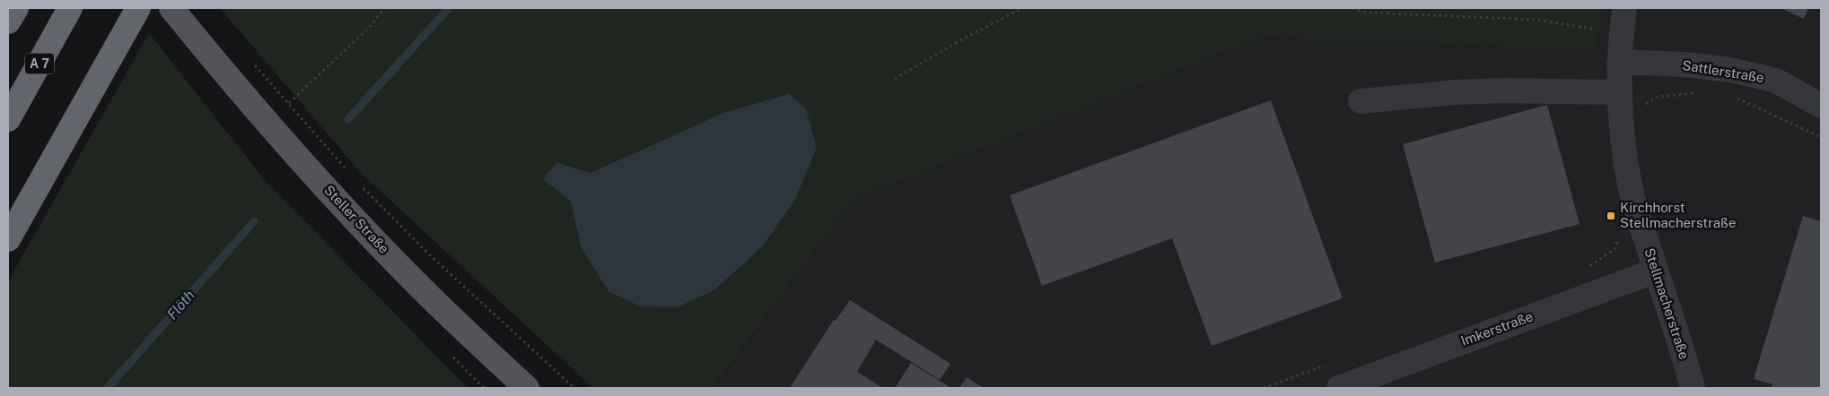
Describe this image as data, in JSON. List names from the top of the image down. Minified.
{"streets":{"highway":["A 7"],"main road":["Steller Straße"],"street":["Sattlerstraße","Stellmacherstraße","Imkerstraße"]},"crossings":[["Sattlerstraße","Stellmacherstraße"],["Stellmacherstraße","Imkerstraße"]],"water":["Flöth"],"places":{"transit":["Kirchhorst Stellmacherstraße"]}}
